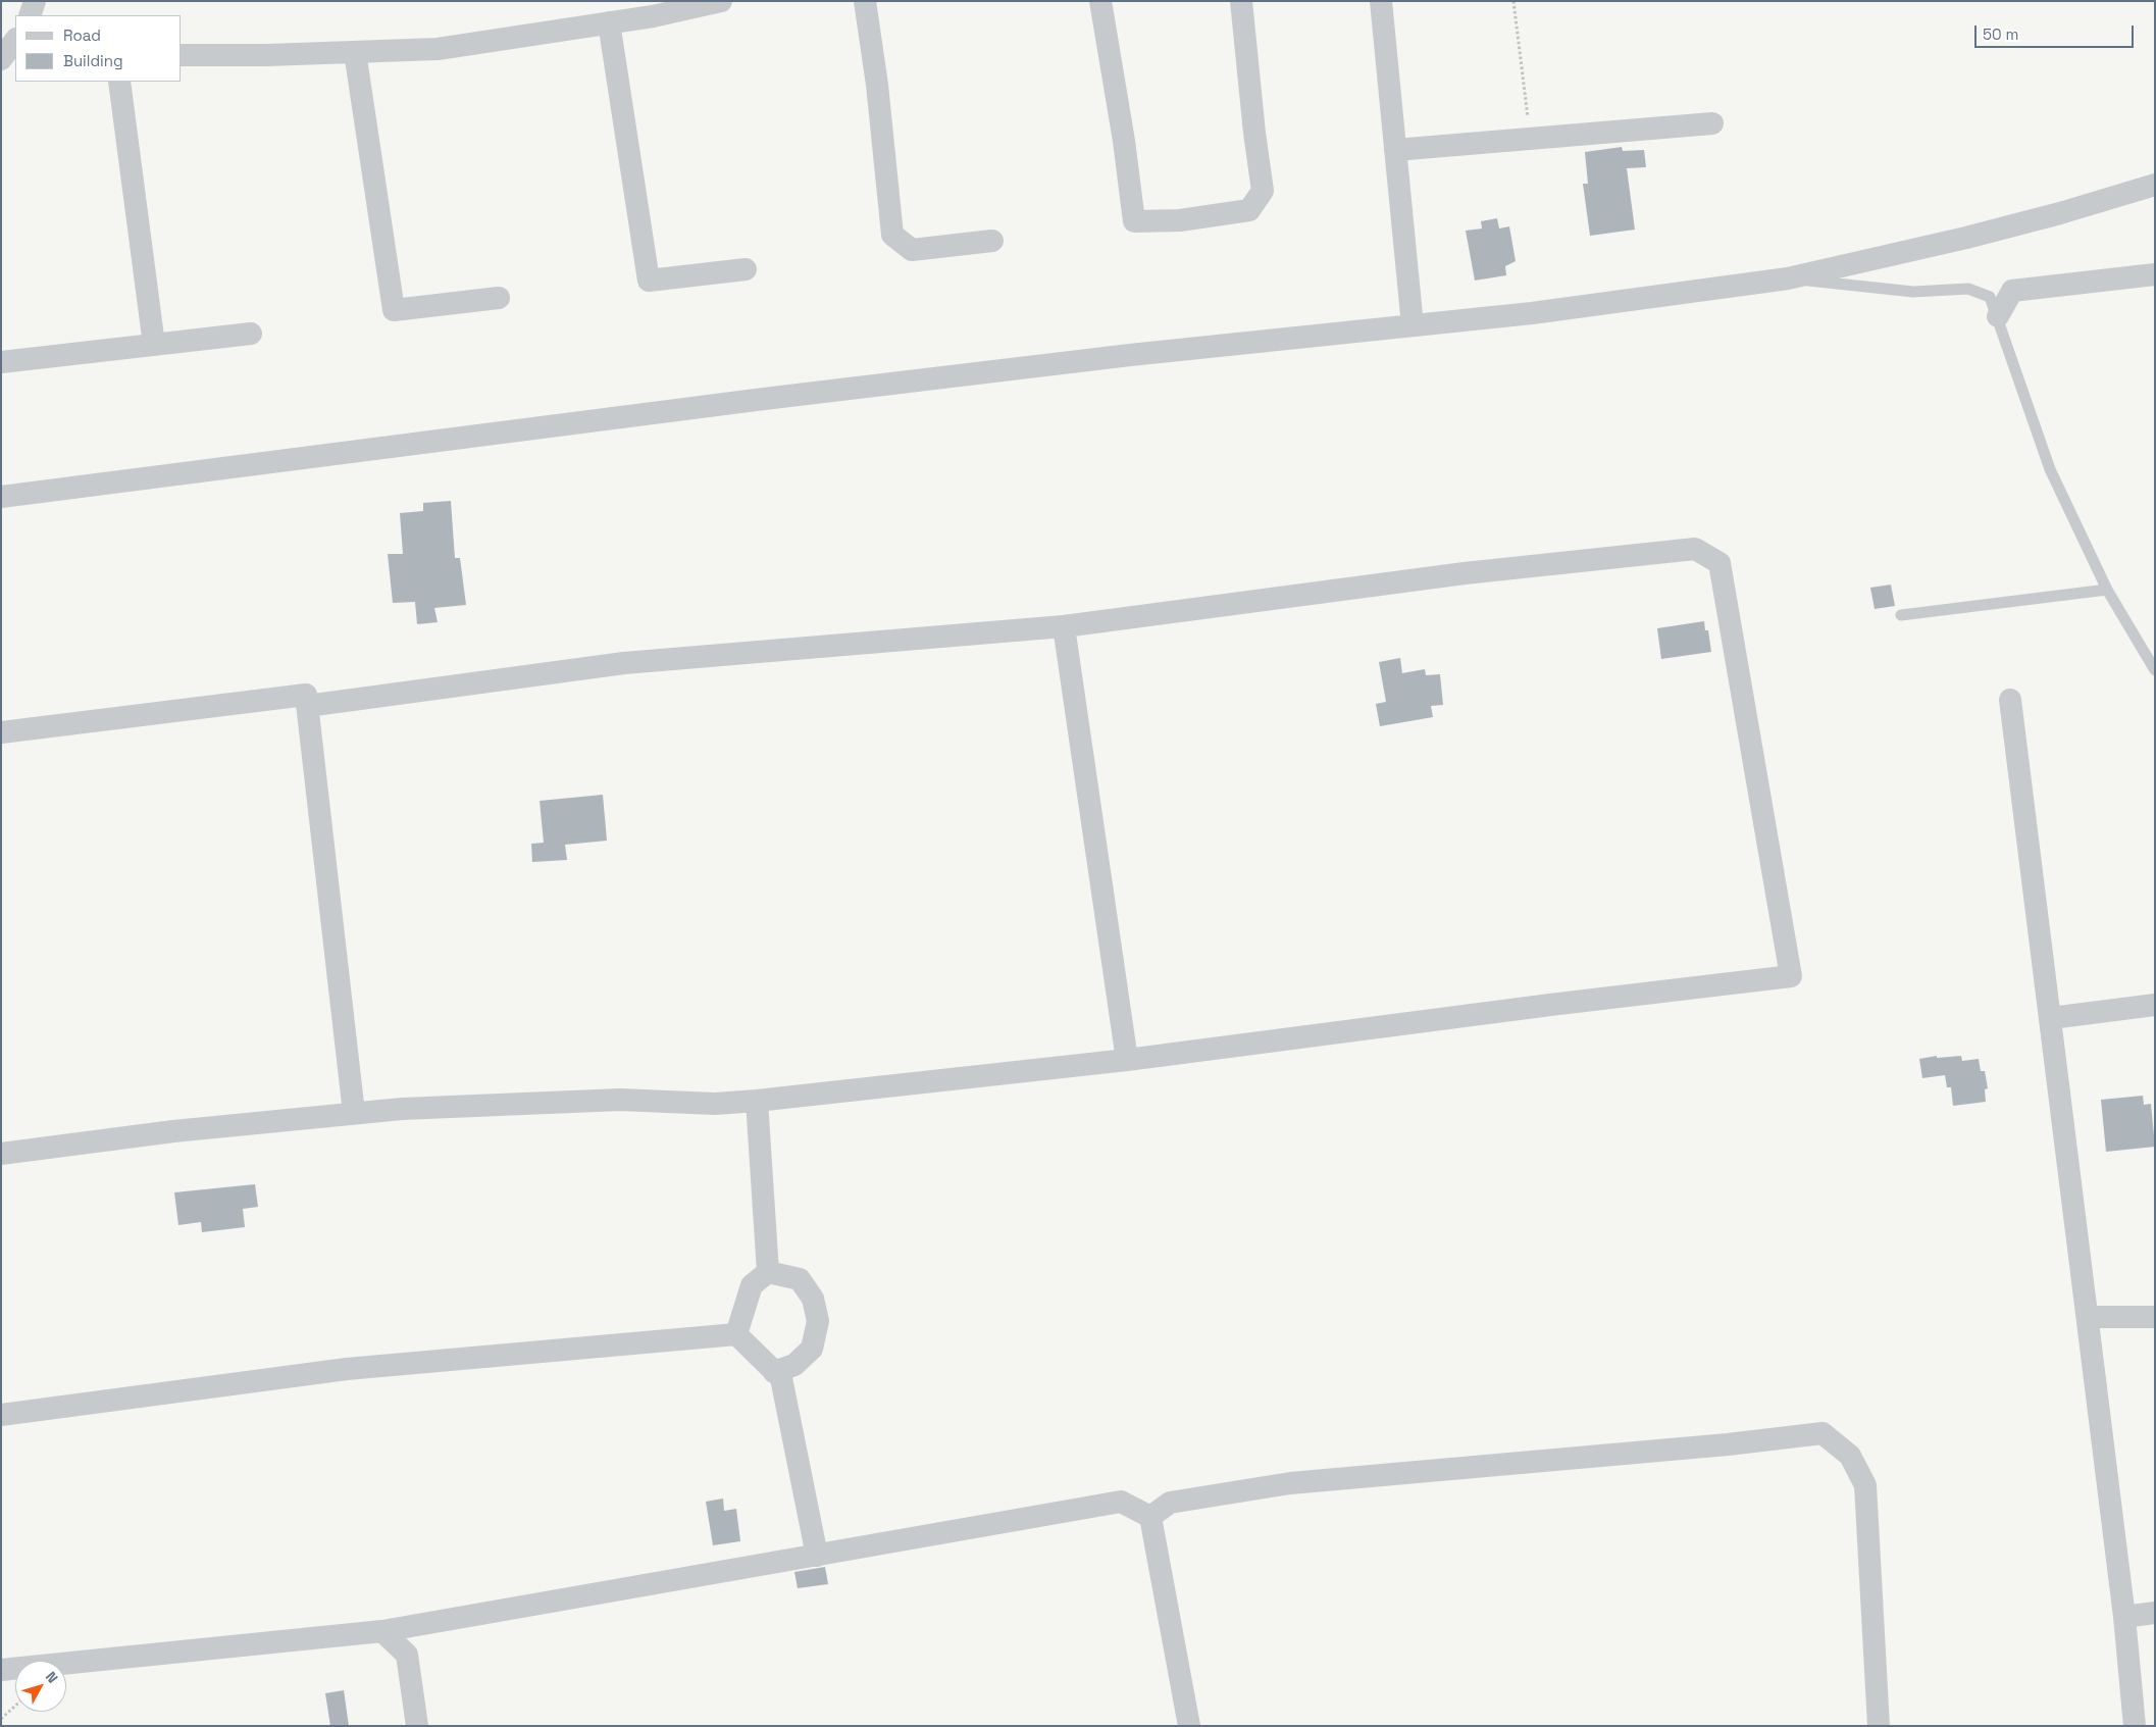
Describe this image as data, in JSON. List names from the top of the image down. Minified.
{"legend":["Road","Building"],"scale_bar":"50 m","north":"top right"}
